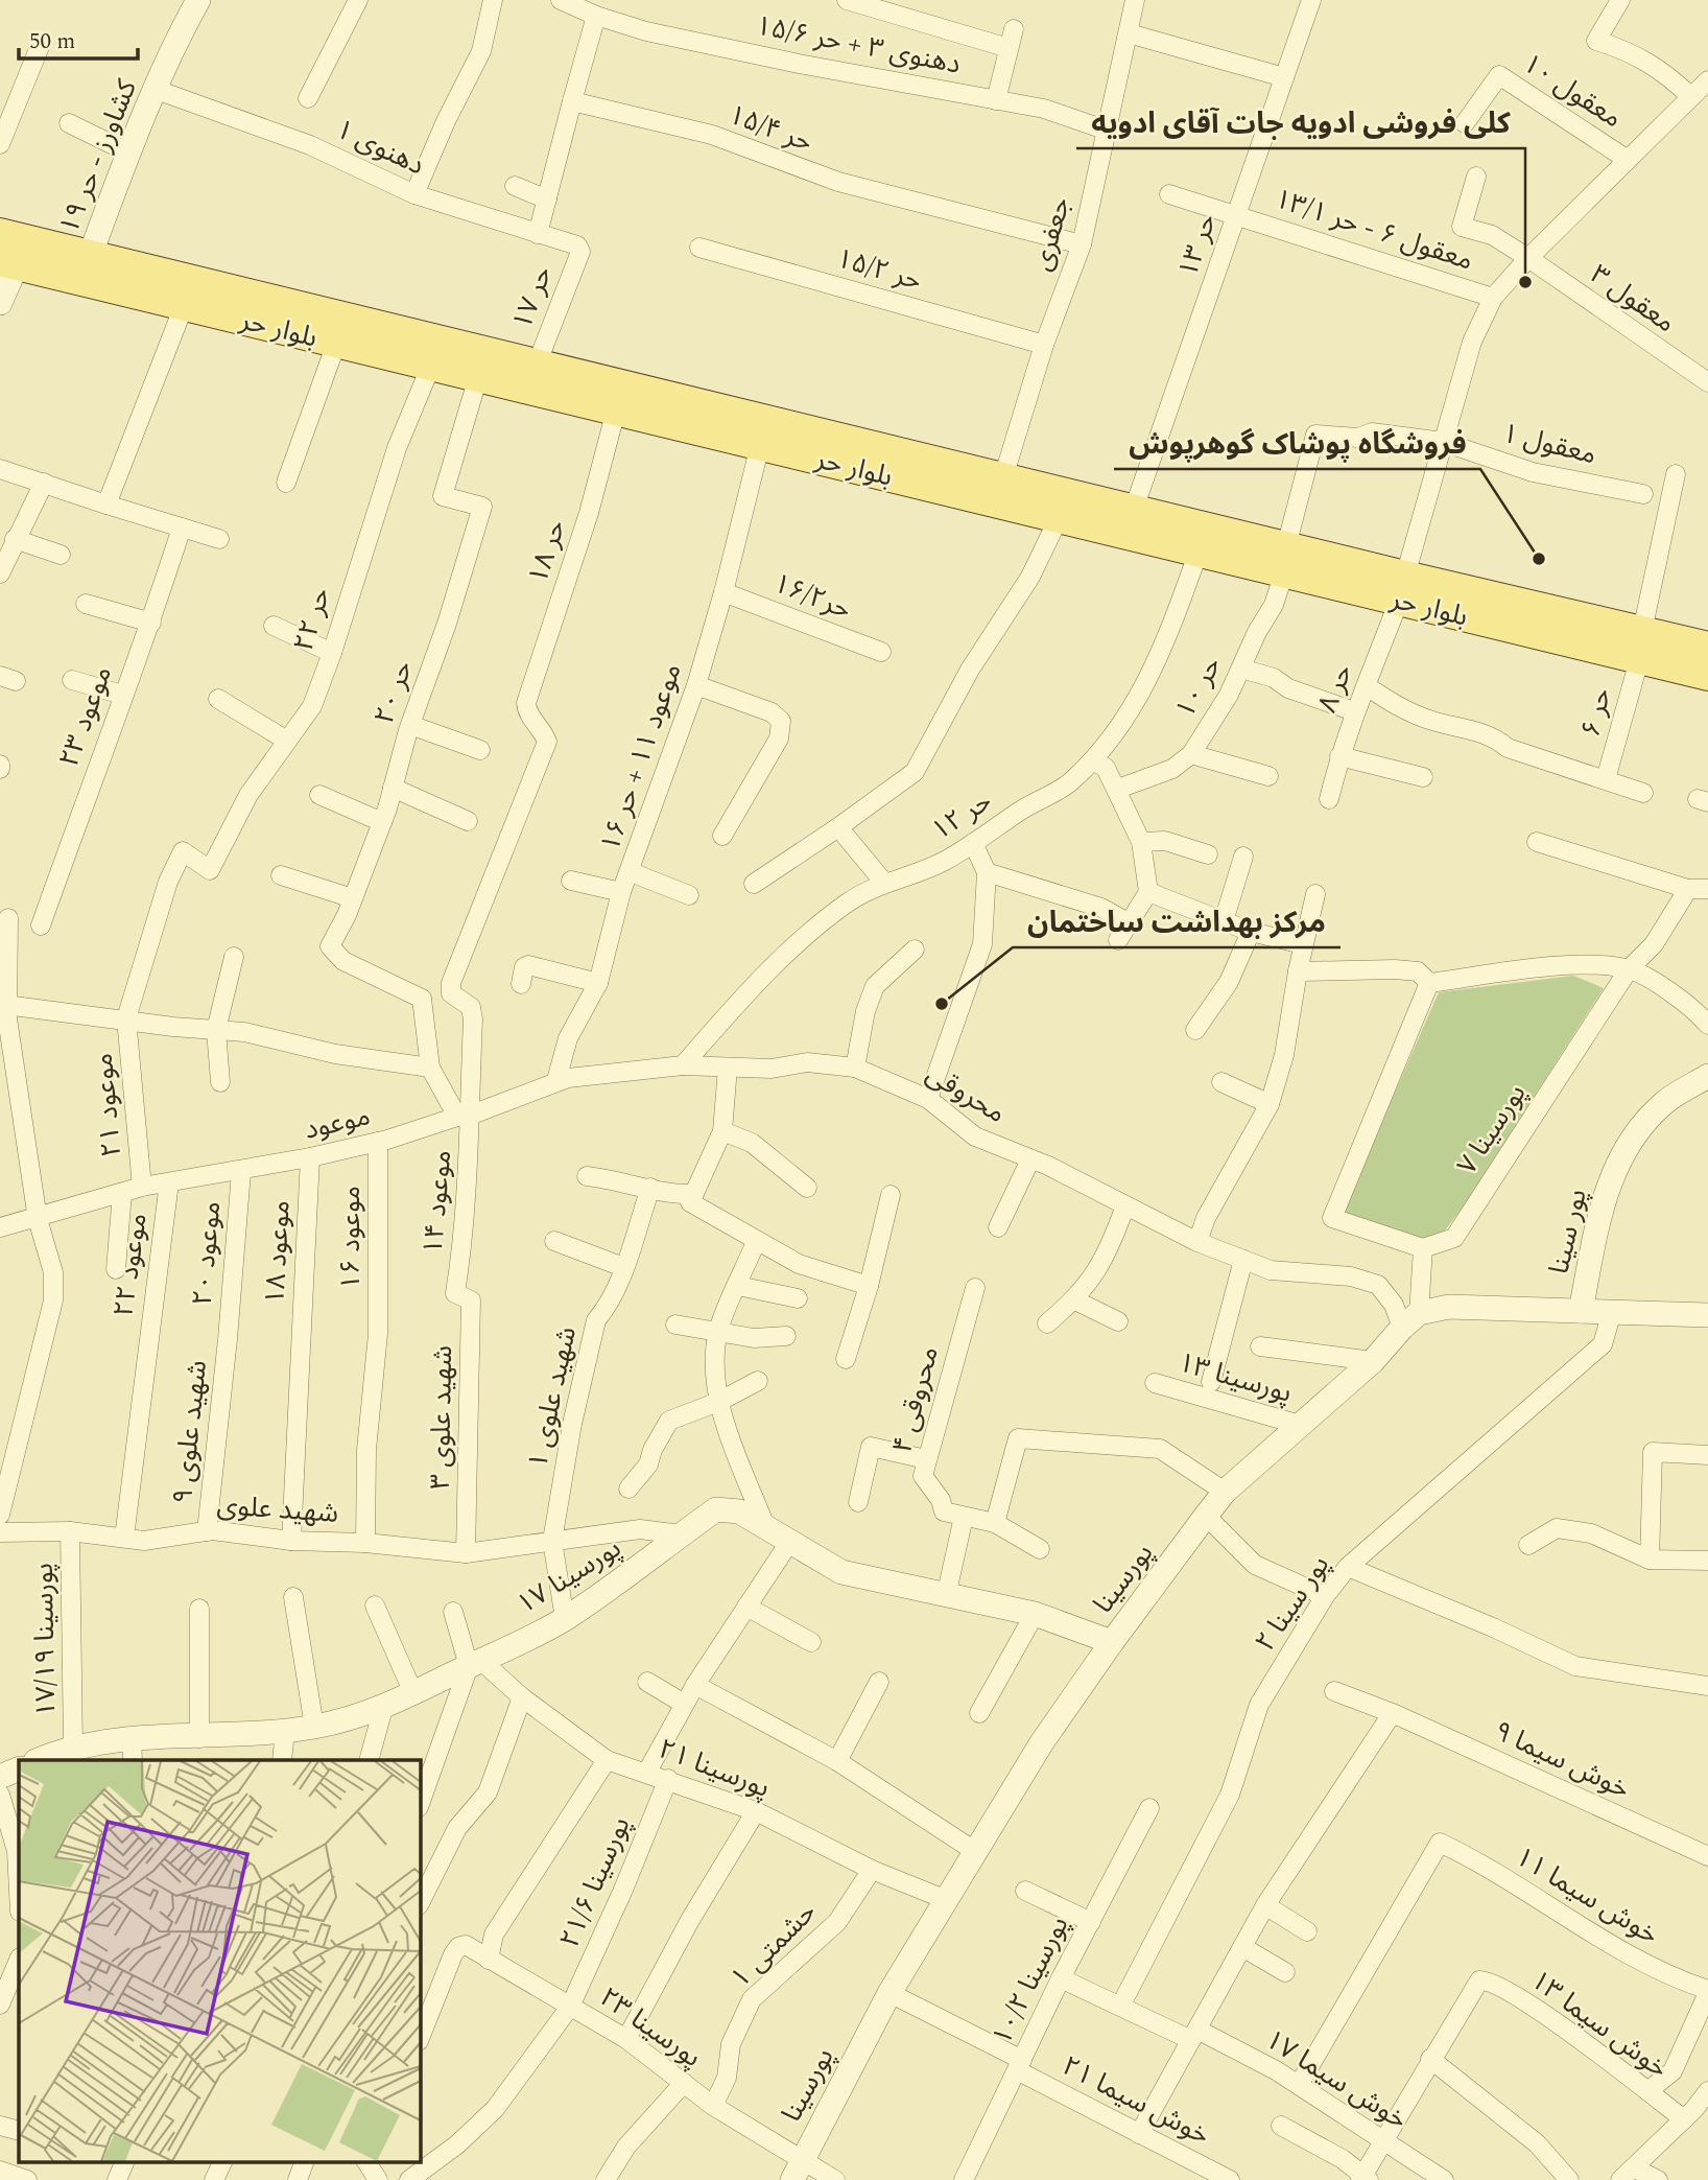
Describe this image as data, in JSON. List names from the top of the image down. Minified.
{"streets":{"main road":["بلوار حر"],"street":["دهنوی ۳ + حر ۱۵/۶","معقول ۱۰","حر ۱۵/۴","دهنوی ۱","کشاورز - حر ۱۹","معقول ۶ - حر ۱۳/۱","جعفری","حر ۱۳","حر ۱۵/۲","حر ۱۷","معقول ۳","معقول ۱","حر ۱۸","حر۱۶/۲","حر ۲۲","حر ۱۰","حر ۸","حر ۲۰","حر ۶","موعود ۲۳","موعود ۱۱ + حر ۱۶","حر ۱۲","محروقی","موعود ۲۱","موعود","پورسینا ۷","موعود ۱۴","پور سینا","موعود ۱۶","موعود ۱۸","موعود ۲۰","موعود ۲۲","پورسینا ۱۳","شهید علوی ۱","محروقی ۴","شهید علوی ۳","شهید علوی ۹","شهید علوی","پورسینا ۱۷","پورسینا","پور سینا ۲","پورسینا ۱۷/۱۹","خوش سیما ۹","پورسینا ۲۱","پورسینا ۲۱/۶","خوش سیما ۱۱","حشمتی ۱","پورسینا ۱۰/۲","خوش سیما ۱۳","پورسینا ۲۳","خوش سیما ۱۷","خوش سیما ۲۱"]},"crossings":[["دهنوی ۳ + حر ۱۵/۶","جعفری"],["معقول ۱۰","حر ۸"],["حر ۱۵/۴","جعفری"],["دهنوی ۱","کشاورز - حر ۱۹"],["دهنوی ۱","حر ۱۷"],["کشاورز - حر ۱۹","بلوار حر"],["معقول ۶ - حر ۱۳/۱","حر ۱۳"],["معقول ۶ - حر ۱۳/۱","حر ۸"],["جعفری","حر ۱۵/۲"],["جعفری","بلوار حر"],["حر ۱۳","بلوار حر"],["حر ۱۷","بلوار حر"],["معقول ۳","حر ۸"],["بلوار حر","حر ۱۸"],["بلوار حر","حر ۲۲"],["بلوار حر","حر ۱۰"],["بلوار حر","حر ۸"],["بلوار حر","حر ۲۰"],["بلوار حر","حر ۶"],["بلوار حر","موعود ۱۱ + حر ۱۶"],["بلوار حر","حر ۱۲"],["معقول ۱","حر ۱۰"],["معقول ۱","حر ۸"],["حر ۱۸","موعود ۱۴"],["حر۱۶/۲","موعود ۱۱ + حر ۱۶"],["حر ۲۲","موعود ۲۱"],["موعود ۱۱ + حر ۱۶","موعود"],["حر ۱۲","محروقی"],["حر ۱۲","موعود"],["محروقی","موعود"],["محروقی","پورسینا"],["موعود ۲۱","موعود"],["موعود","موعود ۱۴"],["موعود","موعود ۱۶"],["موعود","موعود ۱۸"],["موعود","موعود ۲۰"],["موعود","موعود ۲۲"],["موعود ۱۴","شهید علوی ۳"],["موعود ۱۶","شهید علوی"],["موعود ۱۸","شهید علوی"],["موعود ۲۰","شهید علوی ۹"],["موعود ۲۲","شهید علوی"],["پورسینا ۱۳","پورسینا"],["شهید علوی ۱","شهید علوی"],["شهید علوی ۱","پورسینا ۱۷"],["شهید علوی ۳","شهید علوی"],["شهید علوی ۹","شهید علوی"],["شهید علوی","پورسینا ۱۷"],["شهید علوی","پورسینا ۱۷/۱۹"],["پورسینا ۱۷","پورسینا"],["پورسینا ۱۷","پورسینا ۱۷/۱۹"],["پورسینا ۱۷","پورسینا ۲۱"],["پورسینا","پورسینا ۲۱"],["پورسینا","پورسینا ۲۳"],["پورسینا","خوش سیما ۲۱"],["پور سینا ۲","خوش سیما ۱۷"],["پورسینا ۲۱","پورسینا ۲۱/۶"],["پورسینا ۲۱","حشمتی ۱"],["پورسینا ۲۱/۶","پورسینا ۲۳"],["خوش سیما ۱۱","خوش سیما ۱۷"],["حشمتی ۱","پورسینا ۲۳"],["پورسینا ۱۰/۲","خوش سیما ۱۷"],["پورسینا ۱۰/۲","خوش سیما ۲۱"]],"places":["کلی فروشی ادویه جات آقای ادویه","فروشگاه پوشاک گوهرپوش","مرکز بهداشت ساختمان"],"scale_bar":"50 m"}
